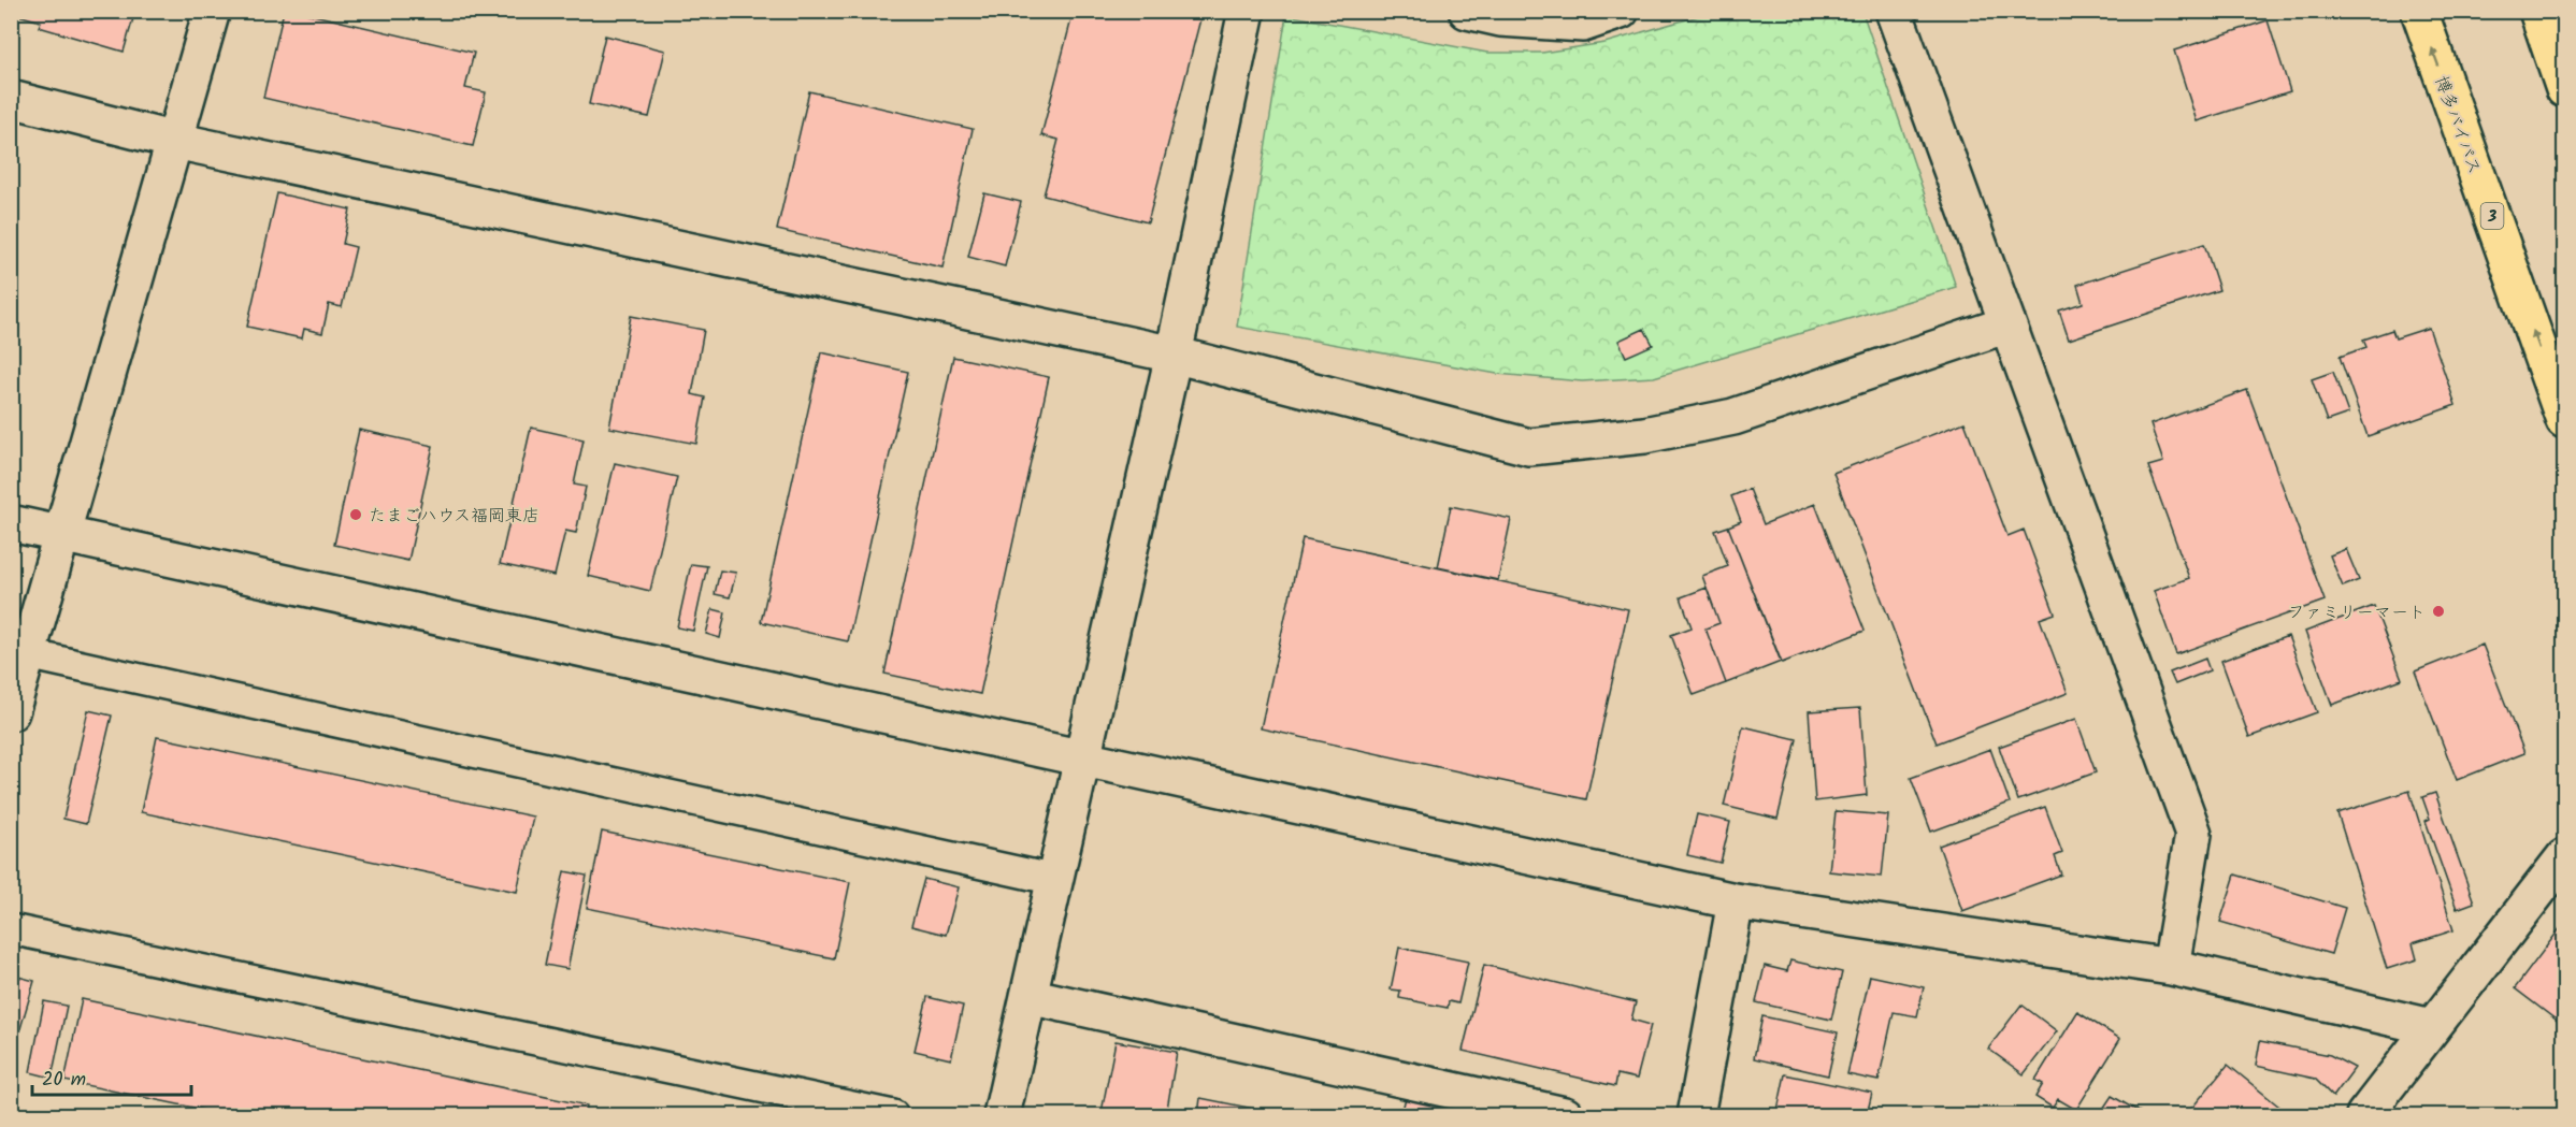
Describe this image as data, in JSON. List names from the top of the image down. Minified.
{"streets":{"highway":["博多バイパス","3"]},"one_way":["博多バイパス"],"places":["たまごハウス福岡東店","ファミリーマート"],"scale_bar":"20 m"}
